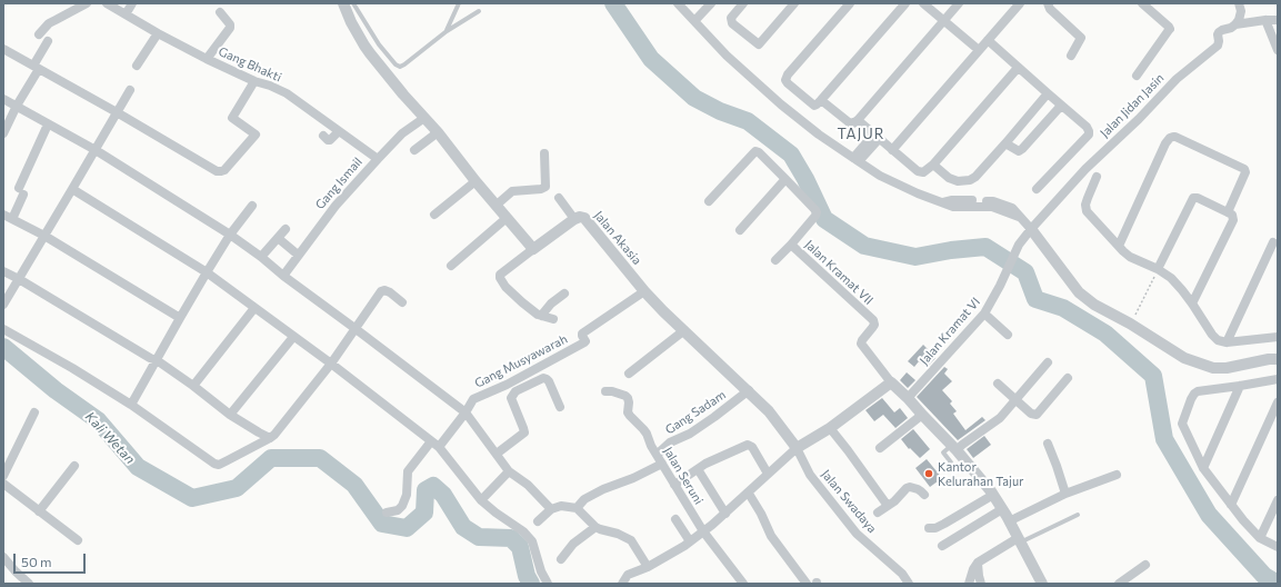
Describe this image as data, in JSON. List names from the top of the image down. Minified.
{"streets":{"street":["Gang Bhakti","Jalan Jidan Jasin","Gang Ismail","Jalan Akasia","Jalan Kramat VII","Jalan Kramat VI","Gang Musyawarah","Gang Sadam","Jalan Seruni","Jalan Swadaya"]},"crossings":[["Gang Bhakti","Gang Ismail"],["Jalan Jidan Jasin","Jalan Kramat VI"],["Jalan Akasia","Gang Musyawarah"],["Jalan Akasia","Gang Sadam"],["Jalan Akasia","Jalan Swadaya"],["Gang Sadam","Jalan Seruni"]],"districts":["TAJUR"],"water":["Kali Wetan"],"places":["Kantor Kelurahan Tajur"],"scale_bar":"50 m"}
